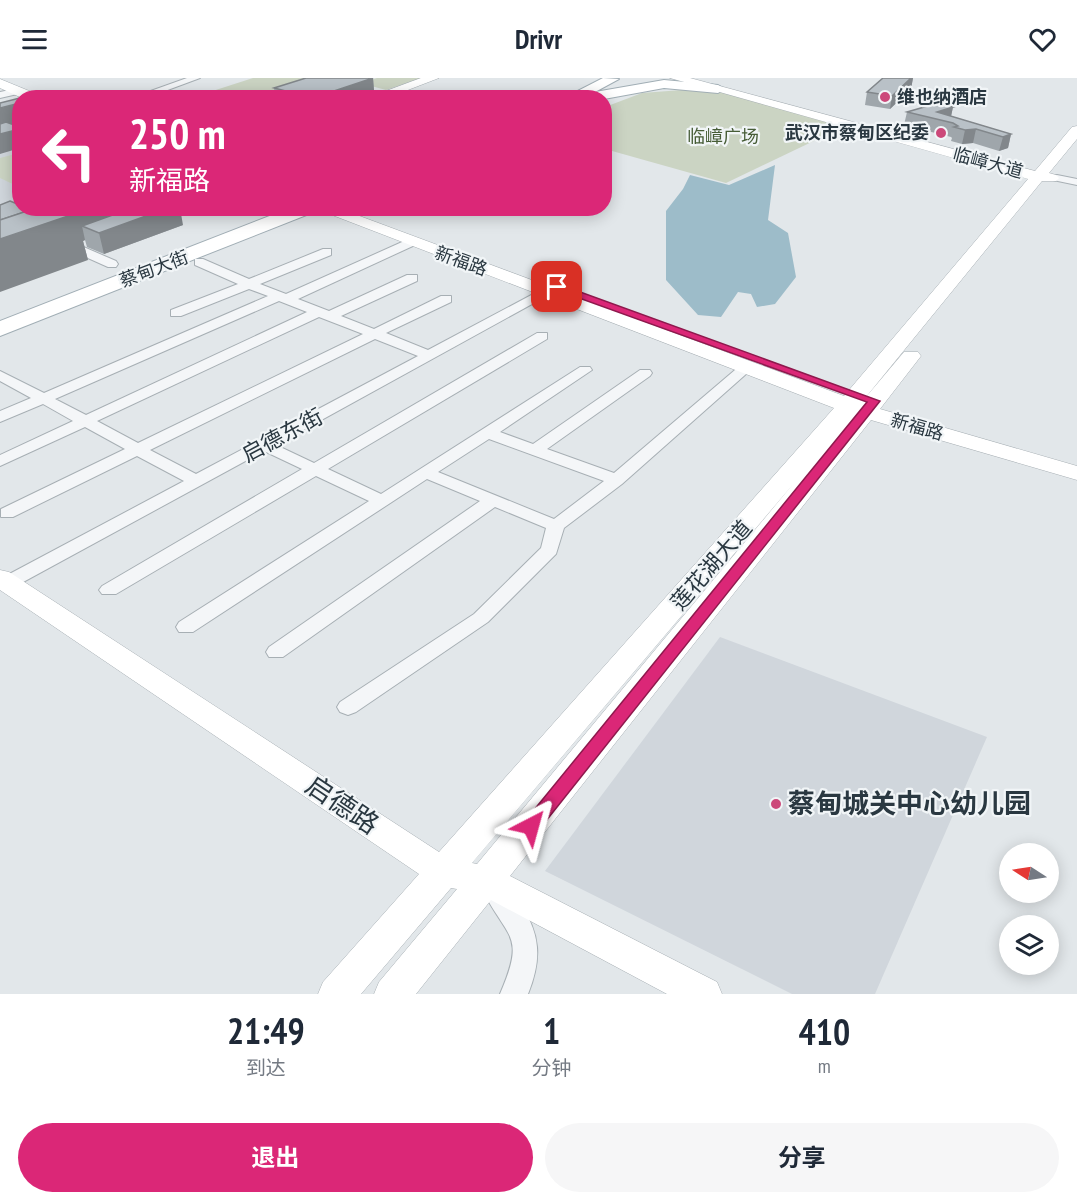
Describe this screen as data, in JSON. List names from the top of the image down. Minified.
{"streets":{"main road":["蔡甸大街"],"street":["临嶂大道","新福路","启德东街","莲花湖大道","启德路"]},"crossings":[["临嶂大道","莲花湖大道"],["新福路","启德东街"],["新福路","莲花湖大道"],["启德东街","启德路"],["莲花湖大道","启德路"]],"parks":["临嶂广场"],"places":["维也纳酒店","武汉市蔡甸区纪委","蔡甸城关中心幼儿园"],"north":"left","page":{"header":"Drivr","turn":["250 m","新福路"],"eta":["21:49","到达","1","分钟","410","m"],"buttons":["退出","分享"]}}
